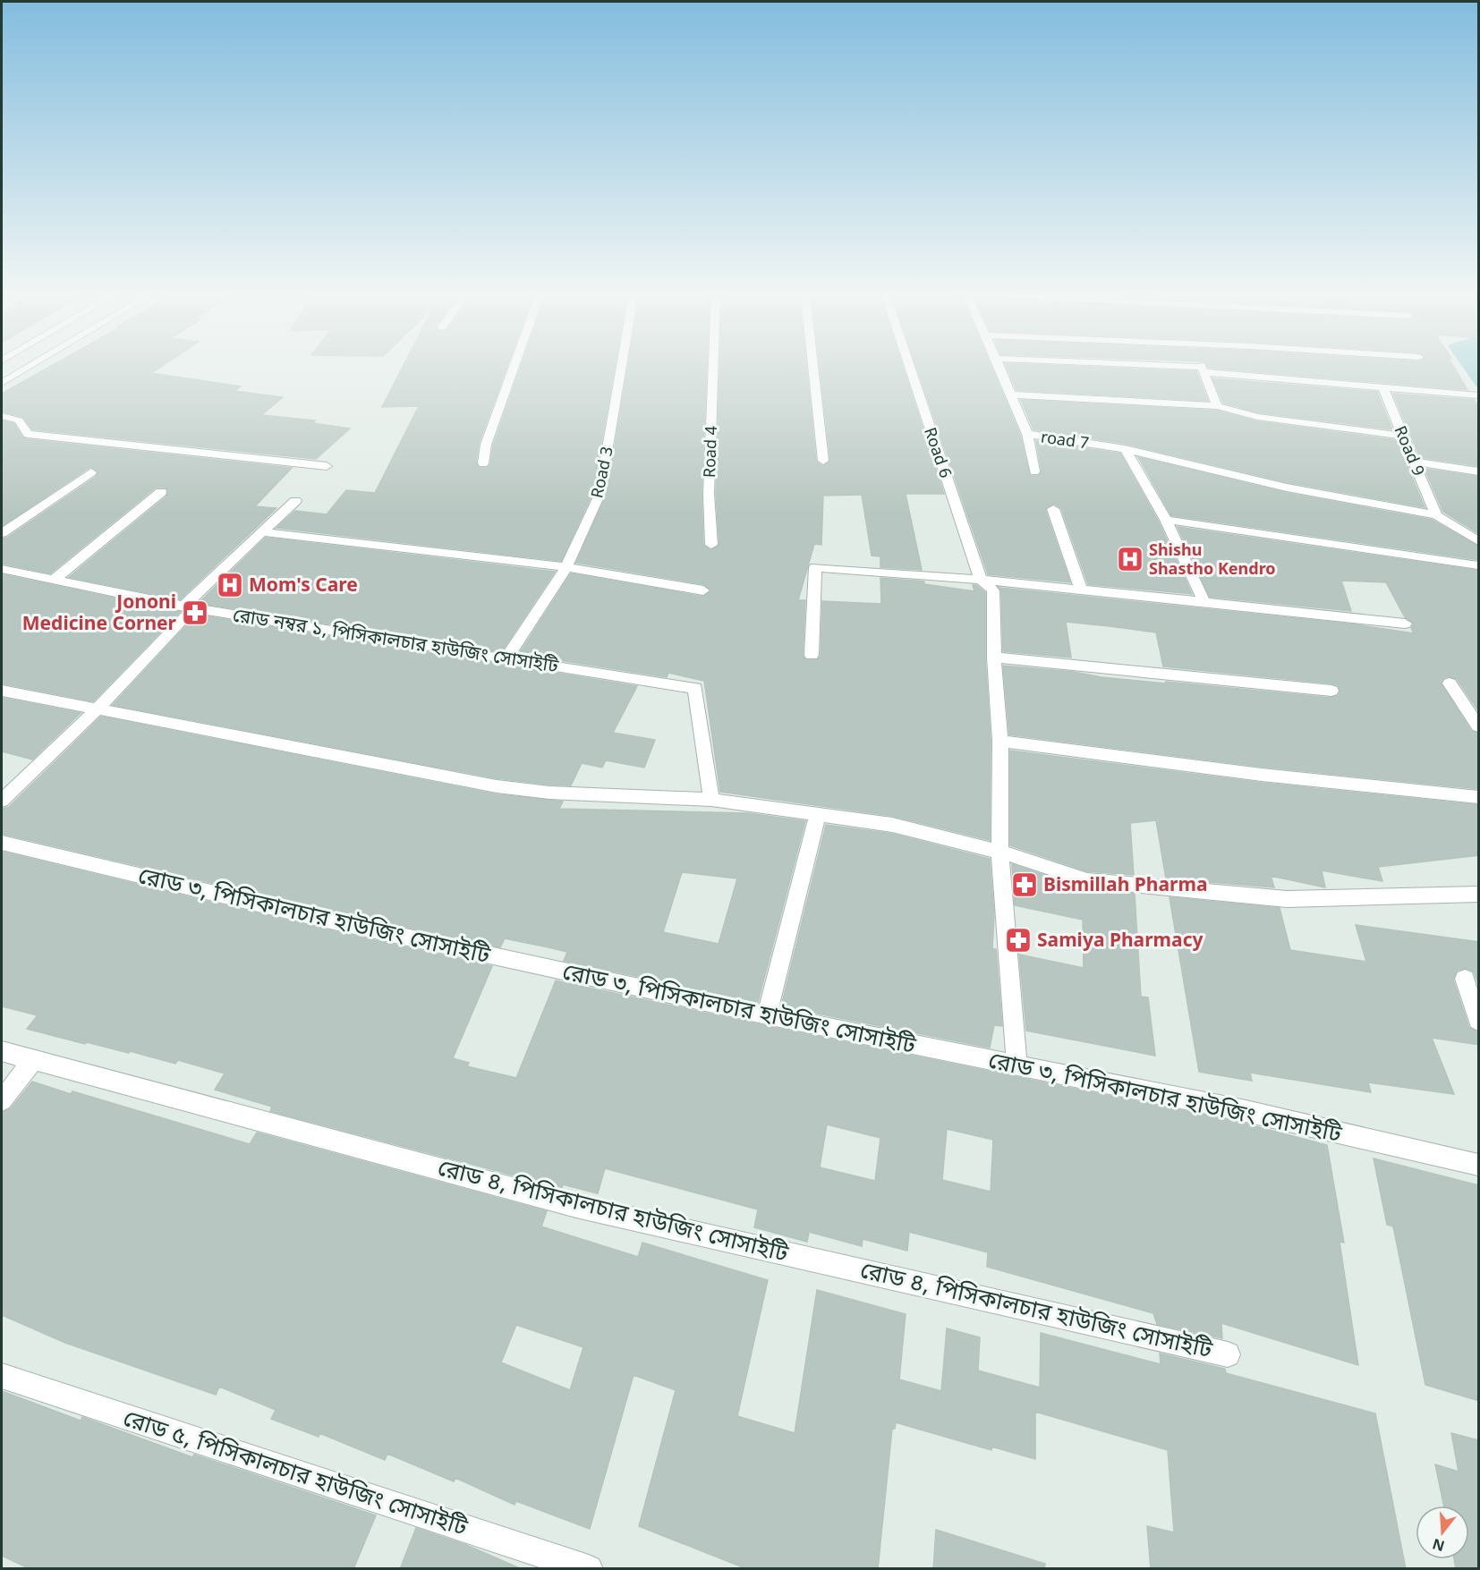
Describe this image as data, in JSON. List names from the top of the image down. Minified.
{"streets":{"street":["road 7","Road 9","Road 4","Road 6","Road 3","রোড নম্বর ১, পিসিকালচার হাউজিং সোসাইটি","রোড ৩, পিসিকালচার হাউজিং সোসাইটি","রোড ৪, পিসিকালচার হাউজিং সোসাইটি","রোড ৫, পিসিকালচার হাউজিং সোসাইটি"]},"crossings":[["road 7","Road 9"],["Road 6","রোড ৩, পিসিকালচার হাউজিং সোসাইটি"],["Road 3","রোড নম্বর ১, পিসিকালচার হাউজিং সোসাইটি"]],"places":{"hospital":["Shishu Shastho Kendro","Mom's Care"],"pharmacy":["Jononi Medicine Corner","Bismillah Pharma","Samiya Pharmacy"]},"north":"bottom"}
